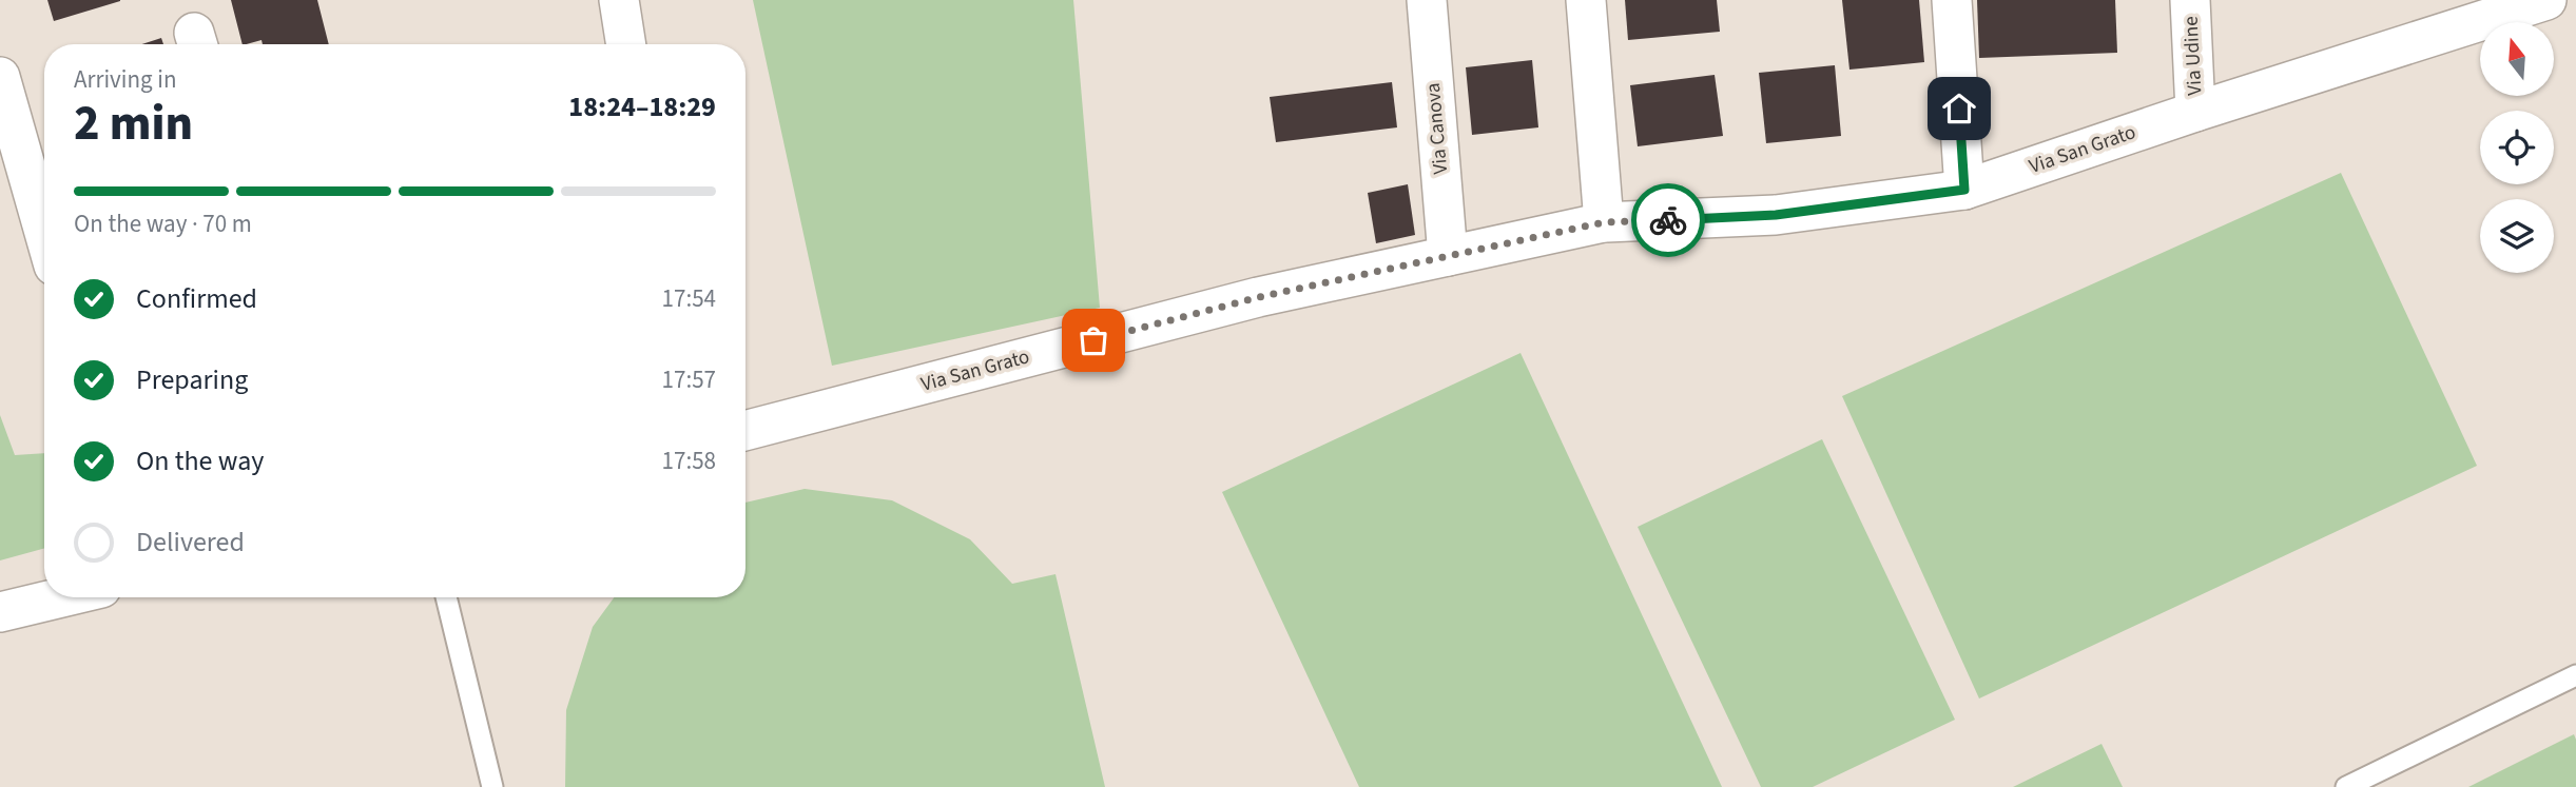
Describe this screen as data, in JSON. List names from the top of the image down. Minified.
{"streets":{"street":["Via Udine","Via Canova","Via San Grato"]},"crossings":[["Via Udine","Via San Grato"],["Via Canova","Via San Grato"]],"north":"top","page":{"heading":["2 min","Arriving in","18:24–18:29"],"bar":"On the way · 70 m","list":[["Confirmed","17:54"],["Preparing","17:57"],["On the way","17:58"],"Delivered"]}}
